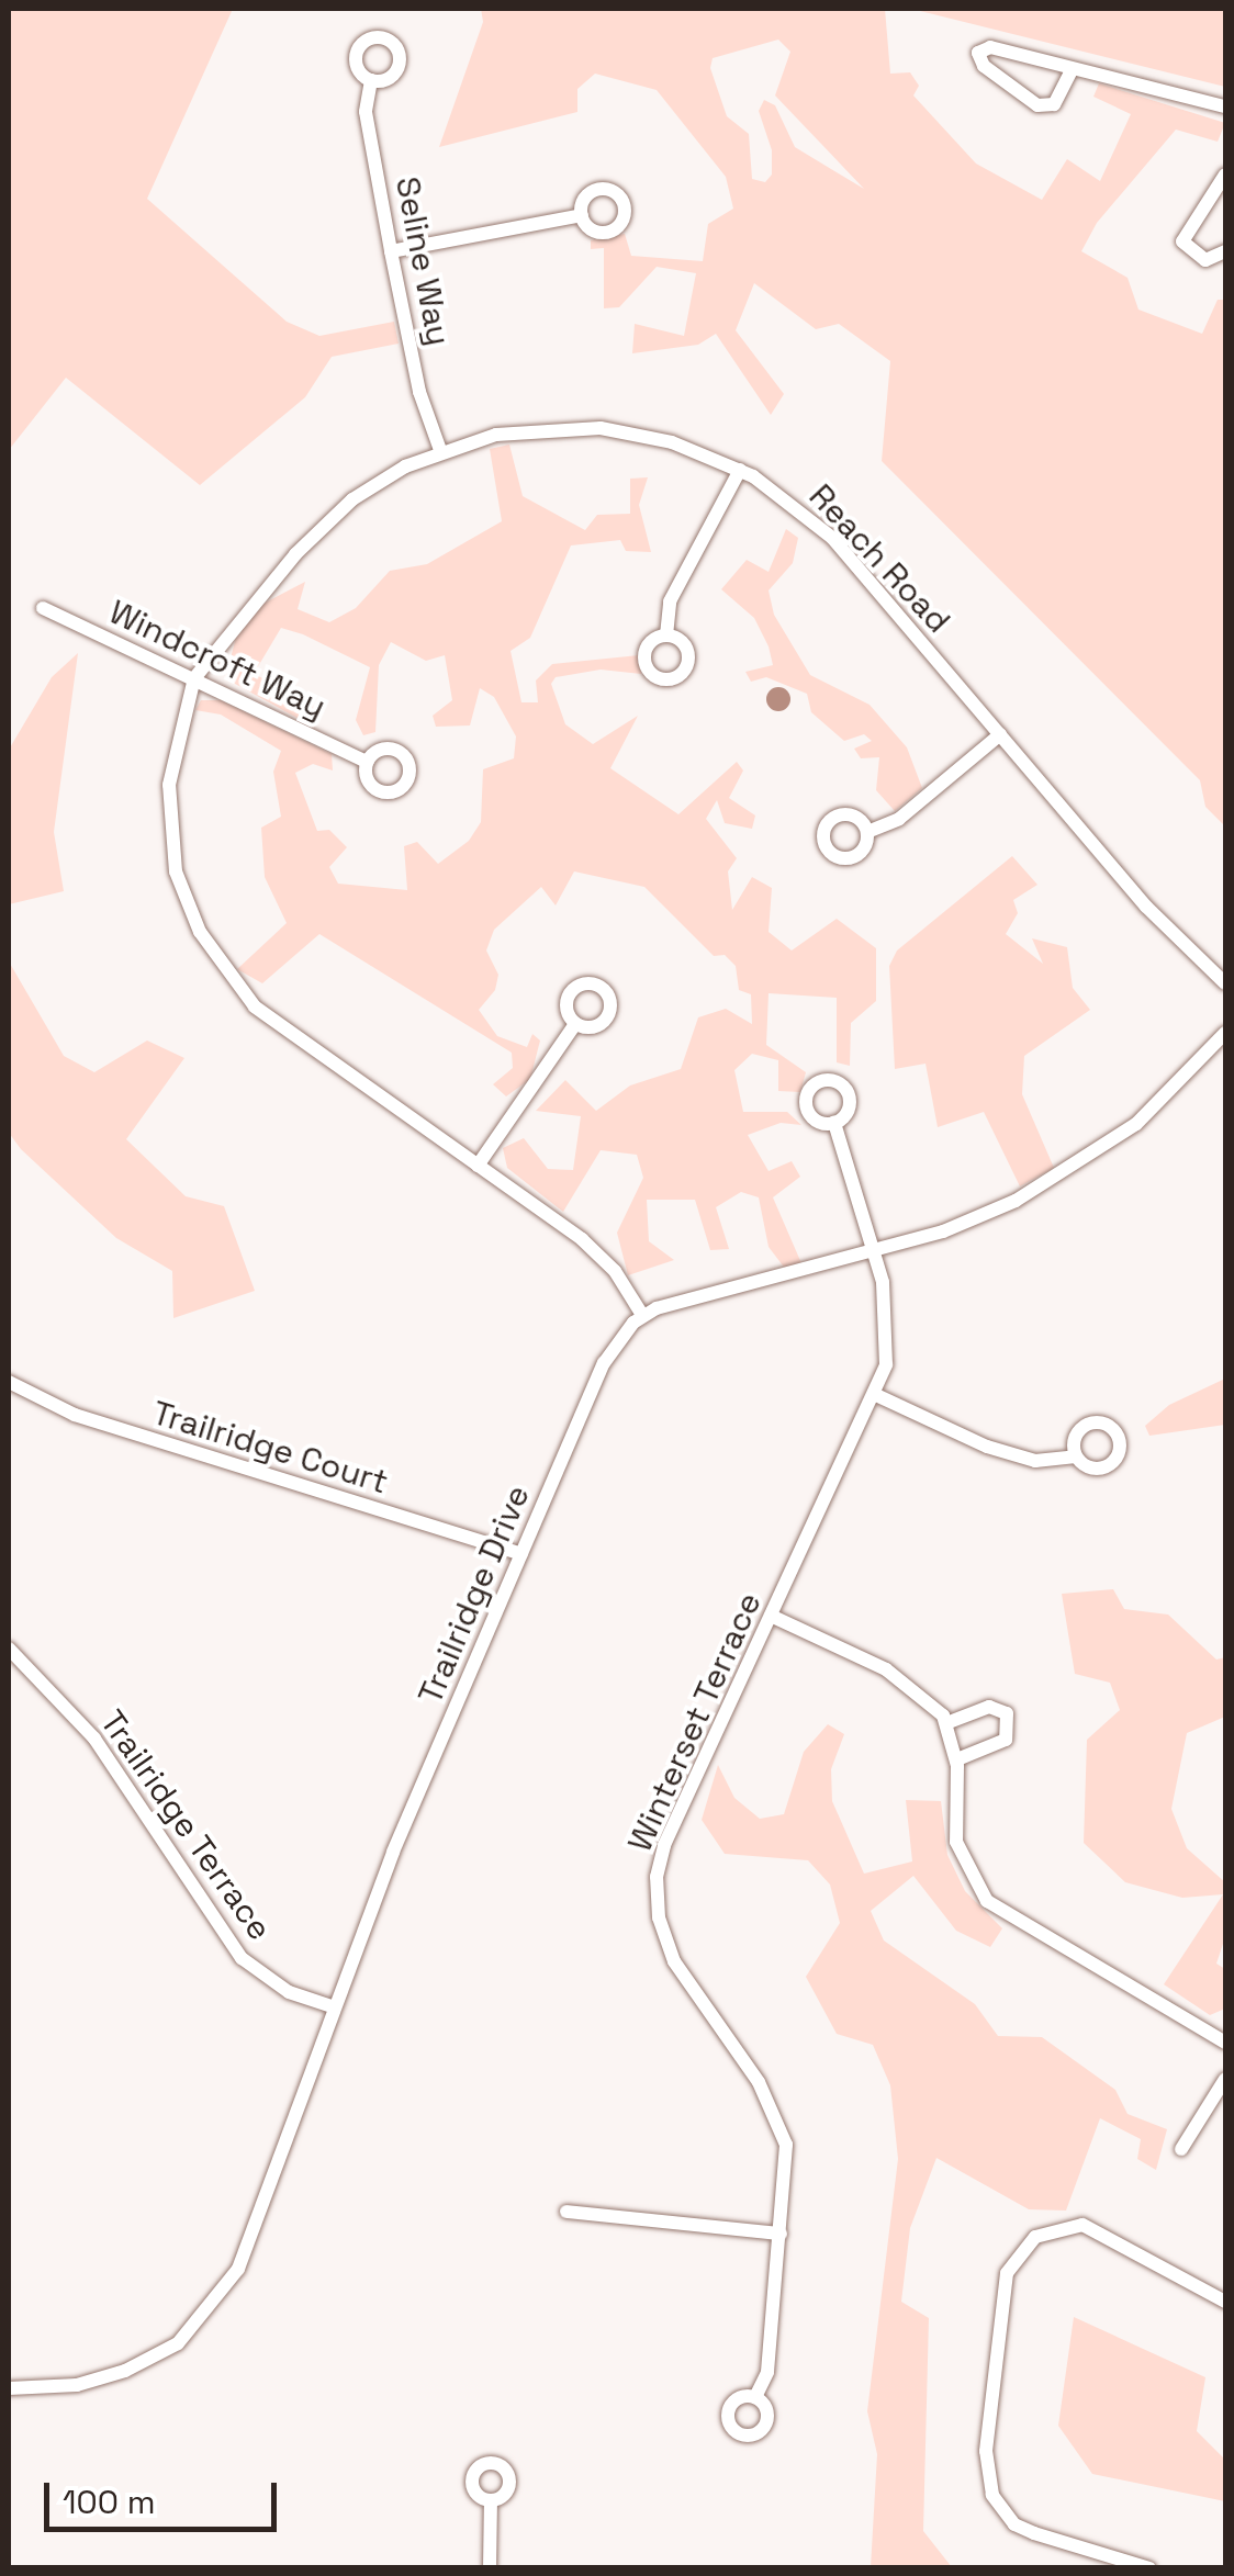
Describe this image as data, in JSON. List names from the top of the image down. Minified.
{"streets":{"street":["Seline Way","Reach Road","Windcroft Way","Trailridge Court","Trailridge Drive","Winterset Terrace","Trailridge Terrace"]},"crossings":[["Seline Way","Reach Road"],["Reach Road","Windcroft Way"],["Reach Road","Trailridge Drive"],["Trailridge Court","Trailridge Drive"],["Trailridge Drive","Trailridge Terrace"]],"scale_bar":"100 m"}
